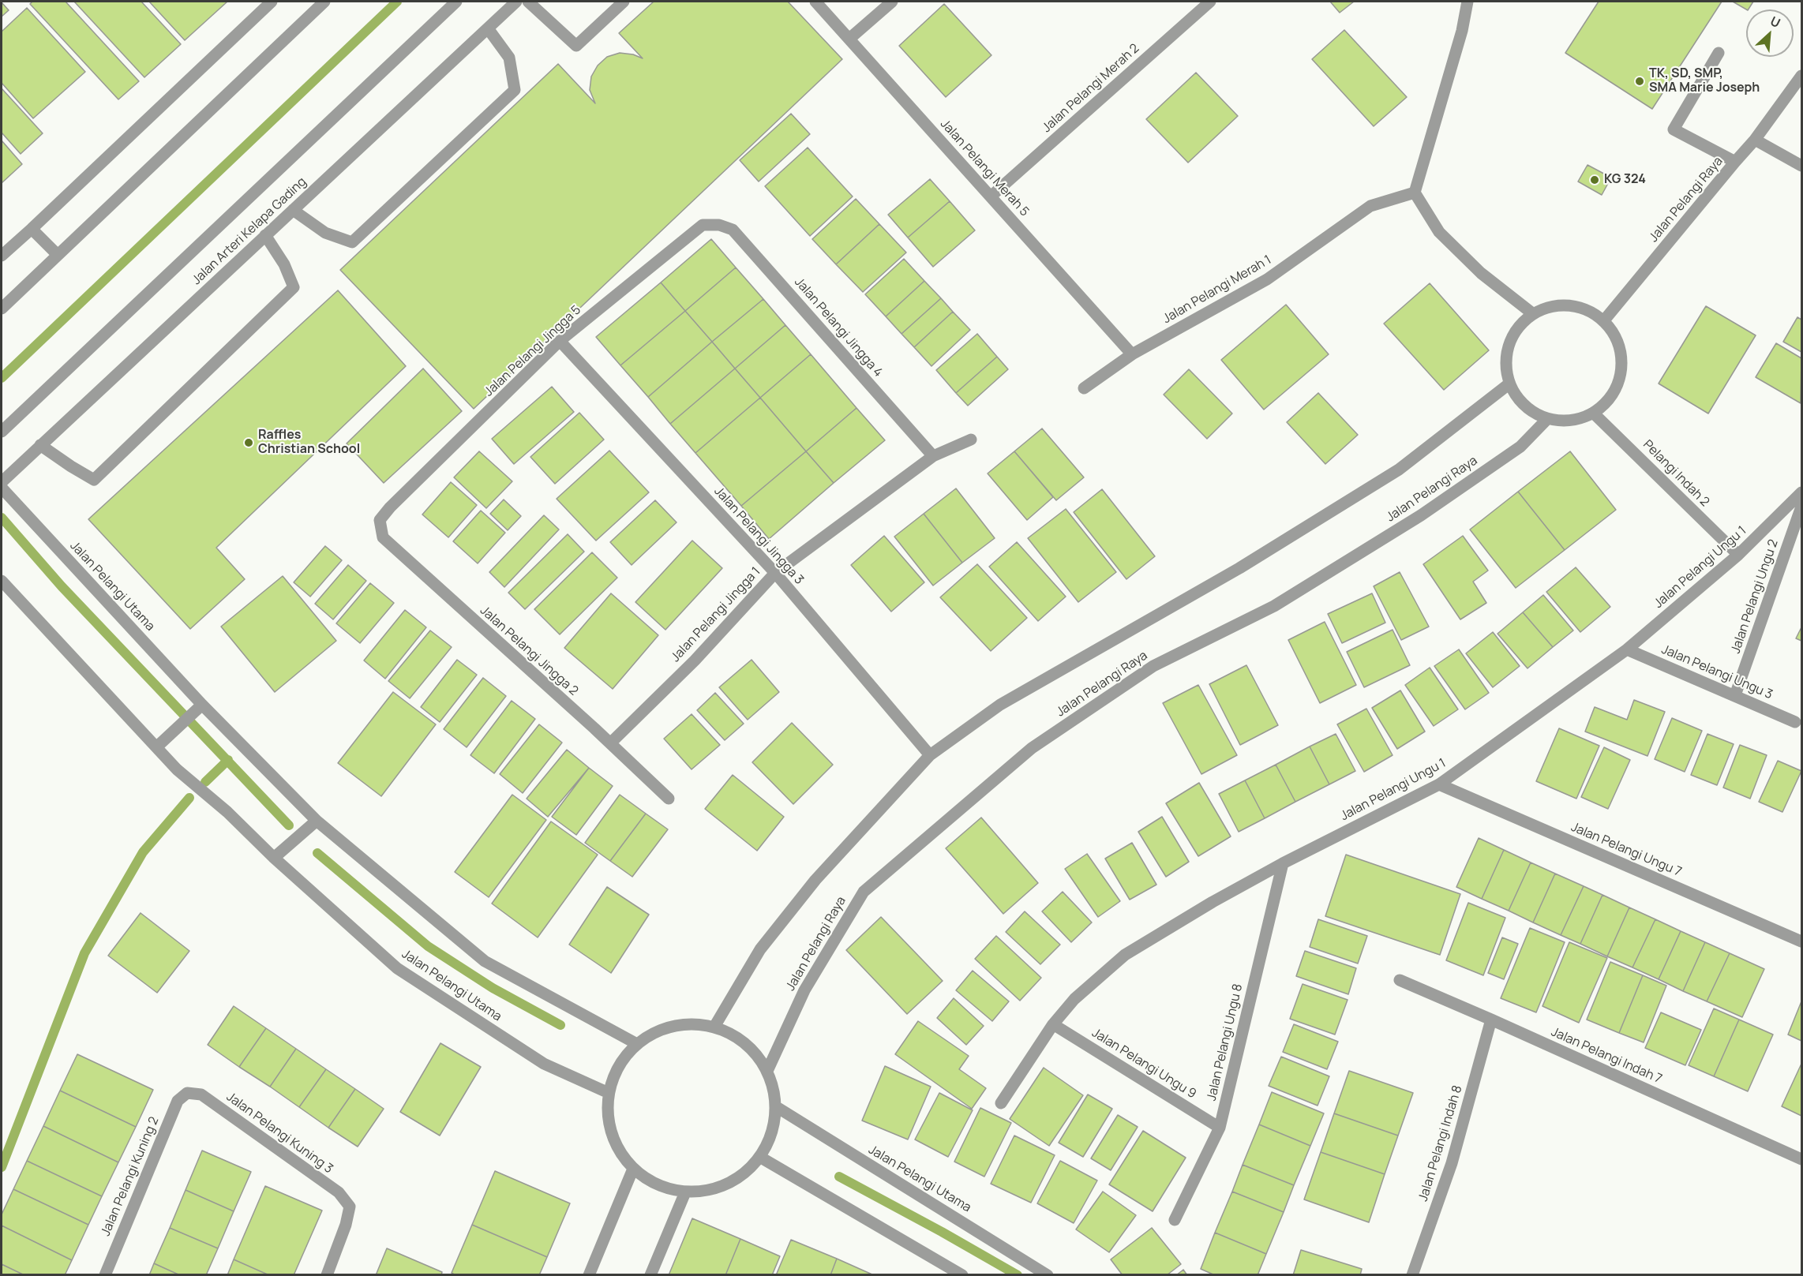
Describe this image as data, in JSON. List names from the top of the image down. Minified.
{"streets":{"street":["Jalan Pelangi Merah 2","Jalan Pelangi Merah 5","Jalan Pelangi Raya","Jalan Arteri Kelapa Gading","Jalan Pelangi Merah 1","Jalan Pelangi Jingga 4","Jalan Pelangi Jingga 5","Pelangi Indah 2","Jalan Pelangi Jingga 3","Jalan Pelangi Ungu 1","Jalan Pelangi Utama","Jalan Pelangi Ungu 2","Jalan Pelangi Jingga 1","Jalan Pelangi Jingga 2","Jalan Pelangi Ungu 3","Jalan Pelangi Ungu 7","Jalan Pelangi Ungu 8","Jalan Pelangi Indah 7","Jalan Pelangi Ungu 9","Jalan Pelangi Kuning 3","Jalan Pelangi Indah 8","Jalan Pelangi Kuning 2"]},"crossings":[["Jalan Pelangi Merah 2","Jalan Pelangi Merah 5"],["Jalan Pelangi Merah 5","Jalan Pelangi Merah 1"],["Jalan Pelangi Raya","Pelangi Indah 2"],["Jalan Pelangi Raya","Jalan Pelangi Utama"],["Jalan Pelangi Jingga 4","Jalan Pelangi Jingga 5"],["Jalan Pelangi Jingga 4","Jalan Pelangi Jingga 1"],["Jalan Pelangi Jingga 5","Jalan Pelangi Jingga 3"],["Jalan Pelangi Jingga 5","Jalan Pelangi Jingga 2"],["Pelangi Indah 2","Jalan Pelangi Ungu 1"],["Jalan Pelangi Jingga 3","Jalan Pelangi Jingga 1"],["Jalan Pelangi Ungu 1","Jalan Pelangi Ungu 3"],["Jalan Pelangi Ungu 1","Jalan Pelangi Ungu 7"],["Jalan Pelangi Ungu 1","Jalan Pelangi Ungu 8"],["Jalan Pelangi Ungu 1","Jalan Pelangi Ungu 9"],["Jalan Pelangi Ungu 2","Jalan Pelangi Ungu 3"],["Jalan Pelangi Jingga 1","Jalan Pelangi Jingga 2"],["Jalan Pelangi Ungu 8","Jalan Pelangi Ungu 9"],["Jalan Pelangi Indah 7","Jalan Pelangi Indah 8"],["Jalan Pelangi Kuning 3","Jalan Pelangi Kuning 2"]],"places":["TK, SD, SMP, SMA Marie Joseph","KG 324","Raffles Christian School"],"north":"top right"}
